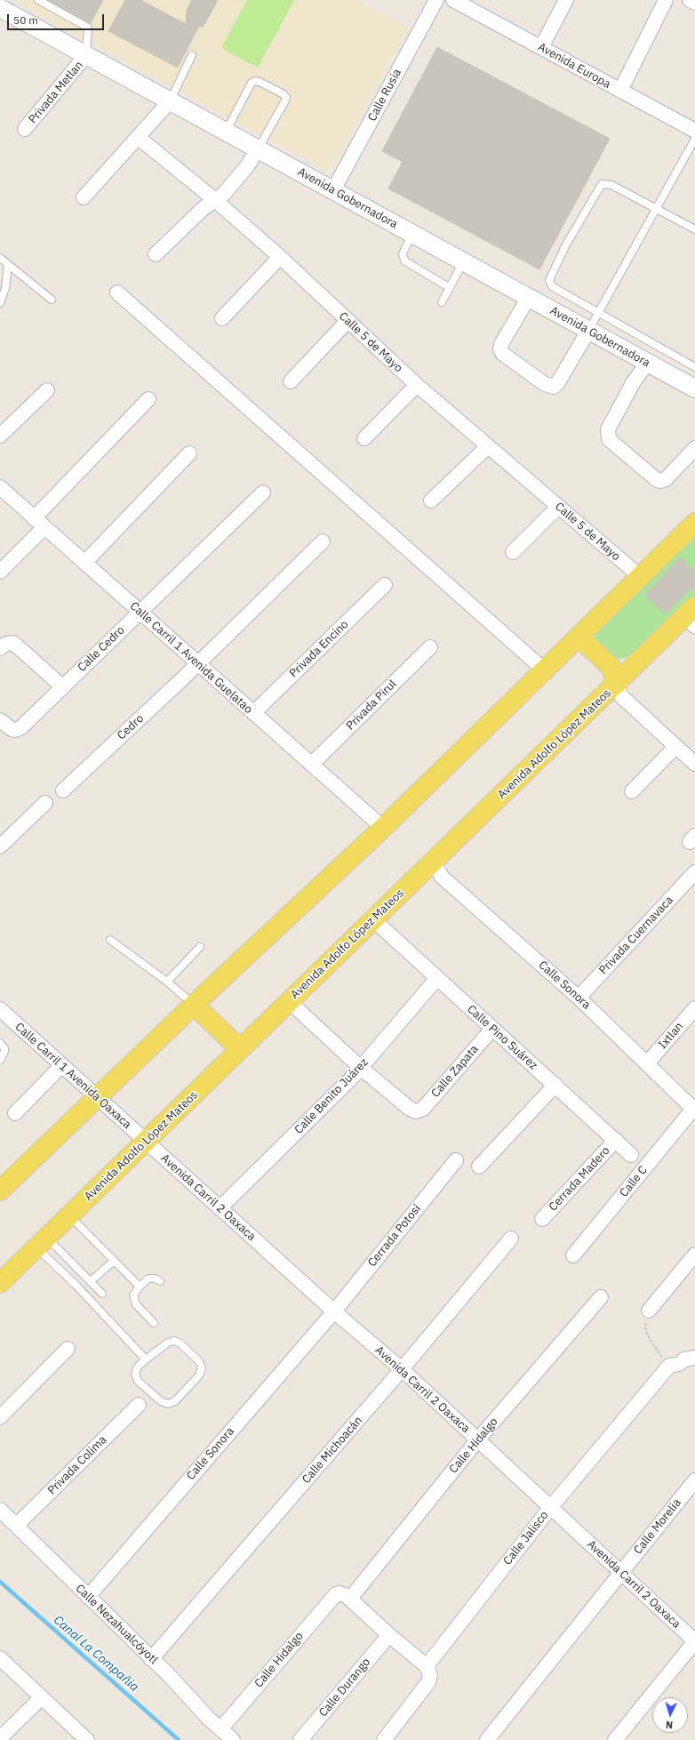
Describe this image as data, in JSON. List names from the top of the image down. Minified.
{"streets":{"main road":["Avenida Adolfo López Mateos"],"street":["Avenida Europa","Privada Metlan","Calle Rusia","Avenida Gobernadora","Calle 5 de Mayo","Calle Cedro","Privada Encino","Calle Carril 1 Avenida Guelatao","Privada Pirul","Cedro","Privada Cuernavaca","Calle Sonora","Ixtlan","Calle Pino Suárez","Calle Zapata","Calle Carril 1 Avenida Oaxaca","Calle Benito Juárez","Cerrada Madero","Calle C","Avenida Carril 2 Oaxaca","Cerrada Potosí","Calle Hidalgo","Calle Michoacán","Privada Colima","Calle Morelia","Calle Jalisco","Calle Nezahualcóyotl","Calle Durango"]},"crossings":[["Privada Metlan","Avenida Gobernadora"],["Calle Rusia","Avenida Gobernadora"],["Calle Cedro","Calle Carril 1 Avenida Guelatao"],["Privada Encino","Calle Carril 1 Avenida Guelatao"],["Calle Carril 1 Avenida Guelatao","Privada Pirul"],["Calle Carril 1 Avenida Guelatao","Cedro"],["Avenida Adolfo López Mateos","Calle Sonora"],["Avenida Adolfo López Mateos","Calle Pino Suárez"],["Avenida Adolfo López Mateos","Calle Carril 1 Avenida Oaxaca"],["Avenida Adolfo López Mateos","Avenida Carril 2 Oaxaca"],["Privada Cuernavaca","Calle Sonora"],["Calle Sonora","Ixtlan"],["Calle Sonora","Calle C"],["Calle Sonora","Avenida Carril 2 Oaxaca"],["Calle Sonora","Cerrada Potosí"],["Calle Sonora","Calle Nezahualcóyotl"],["Calle Pino Suárez","Calle Zapata"],["Calle Pino Suárez","Calle Benito Juárez"],["Calle Pino Suárez","Cerrada Madero"],["Calle Zapata","Calle Benito Juárez"],["Calle Carril 1 Avenida Oaxaca","Avenida Carril 2 Oaxaca"],["Calle Benito Juárez","Avenida Carril 2 Oaxaca"],["Avenida Carril 2 Oaxaca","Cerrada Potosí"],["Avenida Carril 2 Oaxaca","Calle Hidalgo"],["Avenida Carril 2 Oaxaca","Calle Michoacán"],["Avenida Carril 2 Oaxaca","Calle Morelia"],["Avenida Carril 2 Oaxaca","Calle Jalisco"],["Calle Hidalgo","Calle Nezahualcóyotl"],["Calle Michoacán","Calle Nezahualcóyotl"],["Privada Colima","Calle Nezahualcóyotl"]],"water":["Canal La Compañia"],"scale_bar":"50 m","north":"bottom"}
